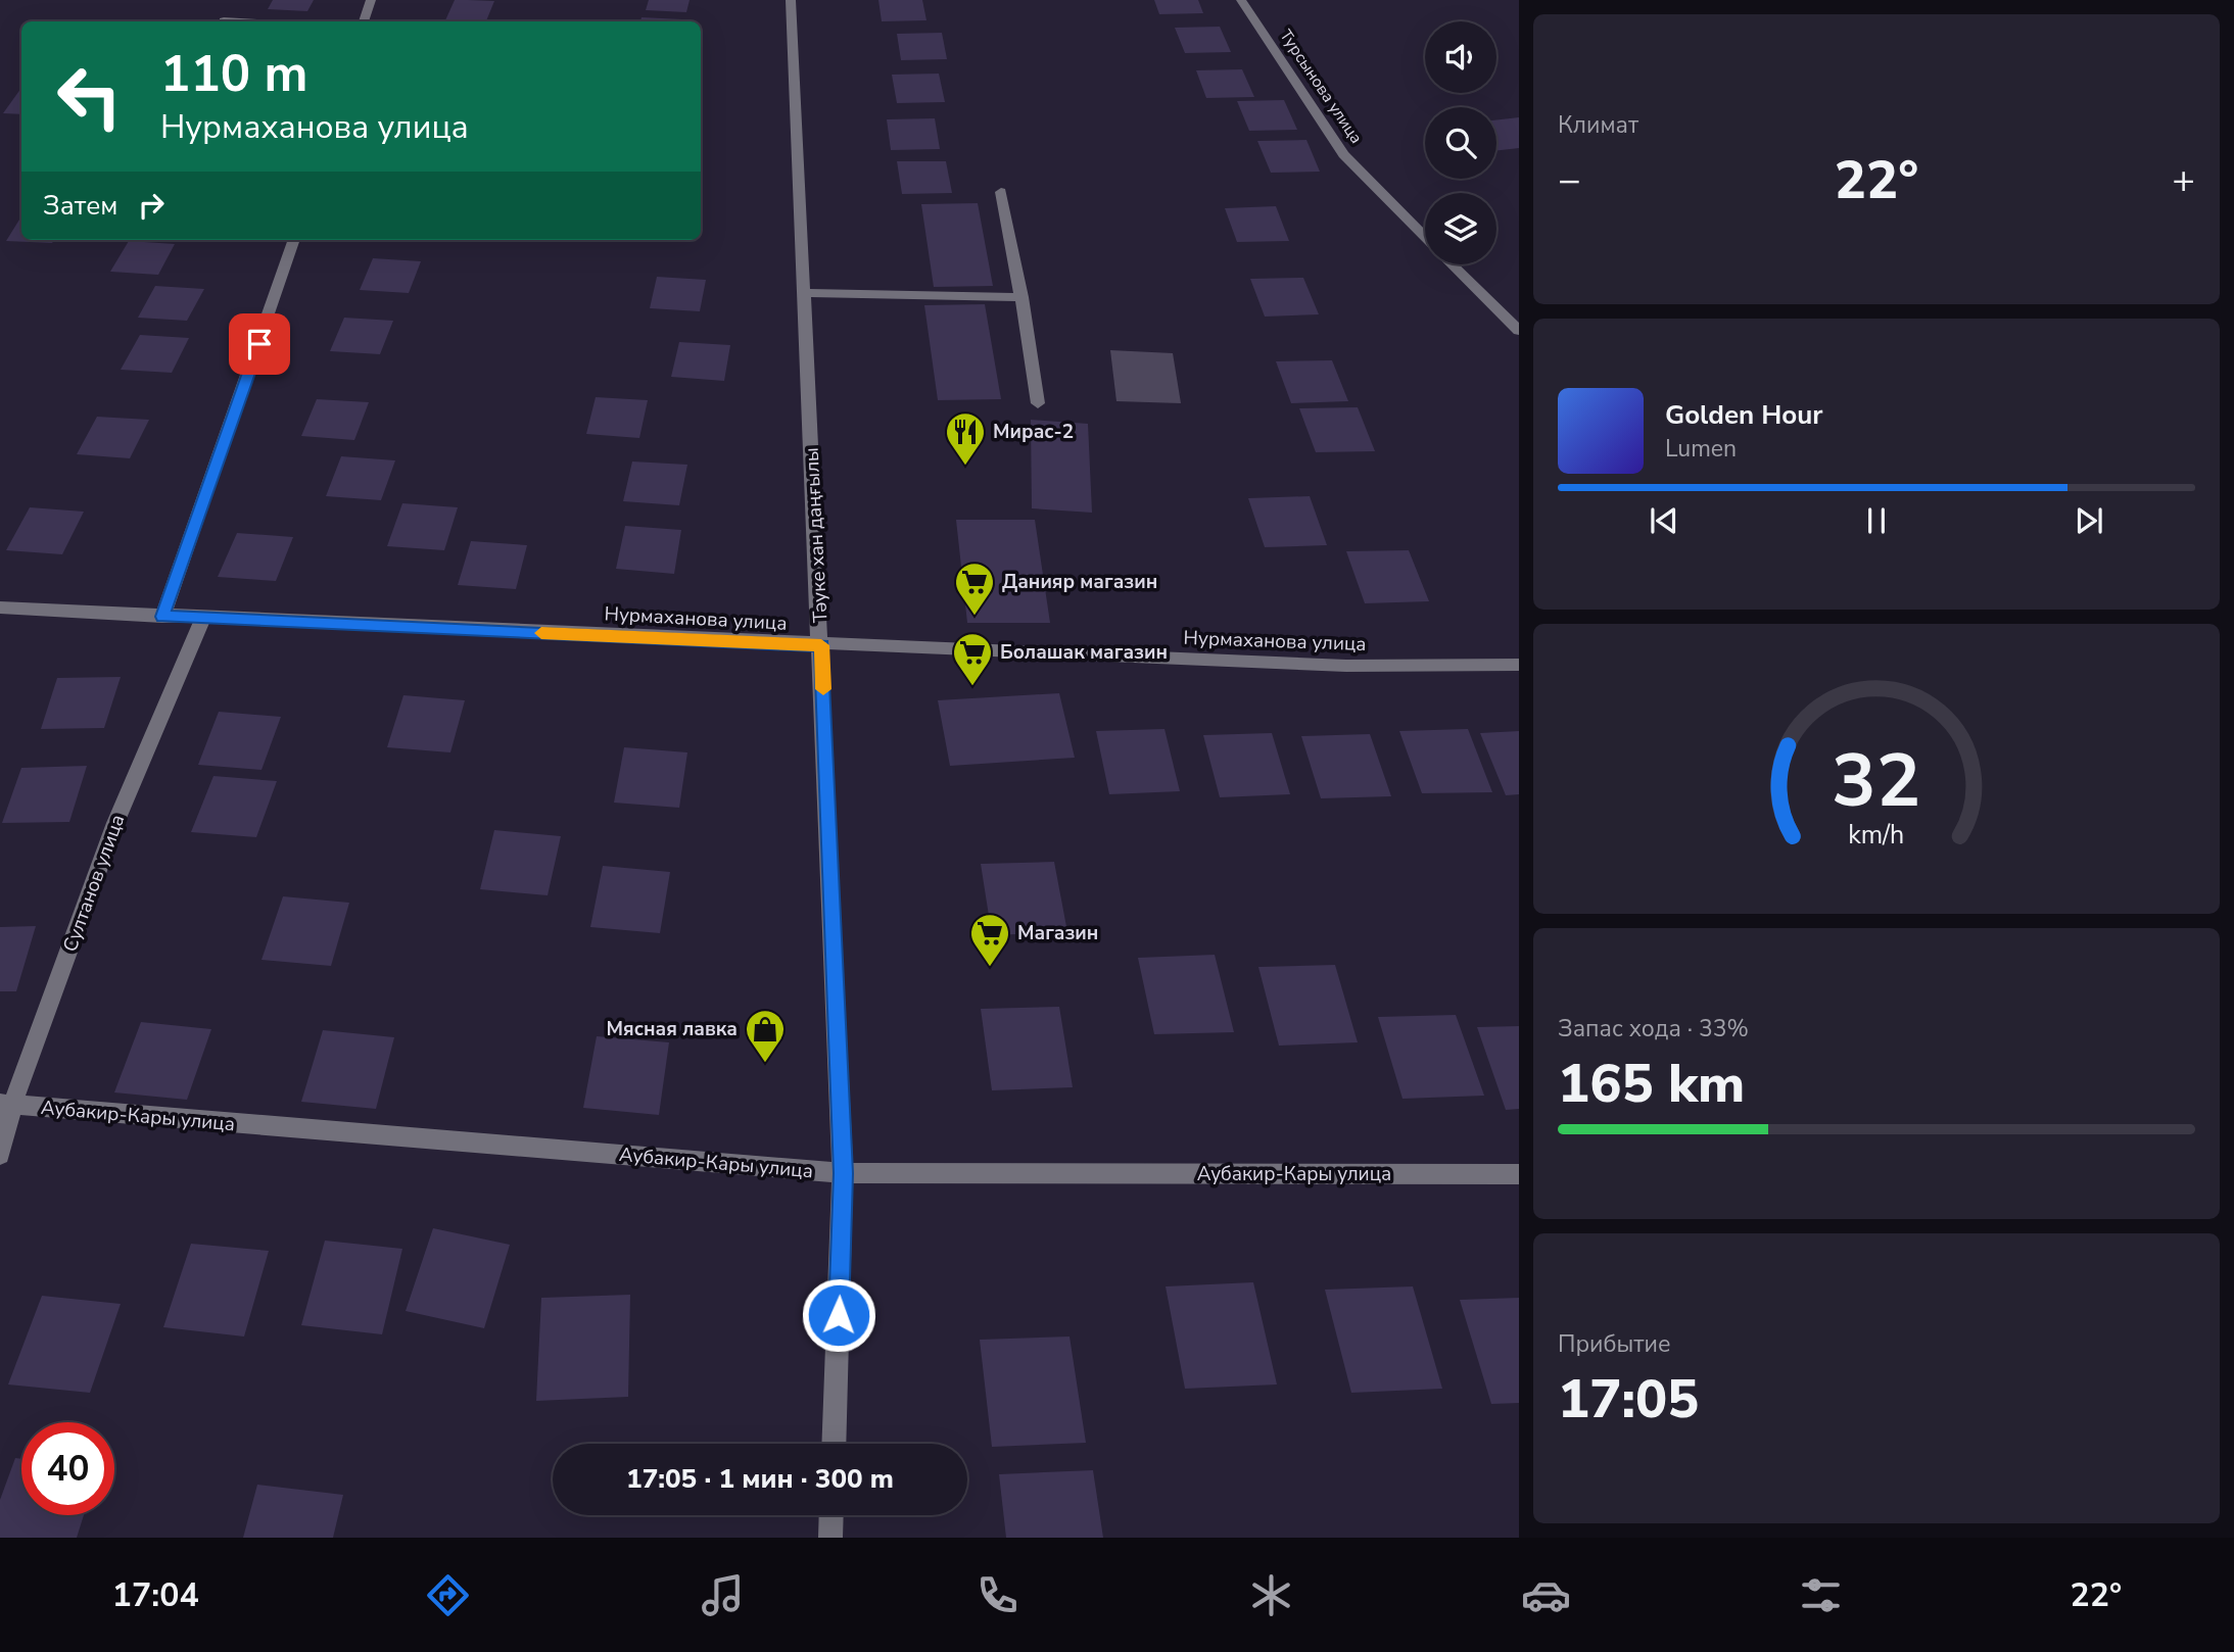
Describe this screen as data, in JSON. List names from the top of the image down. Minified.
{"streets":{"street":["Турсынова улица","Тәуке хан даңғылы","Нурмаханова улица","Султанов улица","Аубакир-Кары улица"]},"crossings":[["Тәуке хан даңғылы","Нурмаханова улица"],["Тәуке хан даңғылы","Аубакир-Кары улица"],["Нурмаханова улица","Султанов улица"],["Султанов улица","Аубакир-Кары улица"]],"places":{"restaurant":["Мирас-2"],"supermarket":["Данияр магазин","Болашак магазин","Магазин"],"shop":["Мясная лавка"]},"page":{"tile":["Климат",["Запас хода · 33%","165 km"],["Прибытие","17:05"]],"turn":["110 m","Нурмаханова улица"],"heat":["−","22°","+"],"then":"Затем","song":["Golden Hour","Lumen"],"limit":"40","trip":"17:05 · 1 мин · 300 m","tabs":["17:04","22°"],"gauge":["32","km/h"]}}
